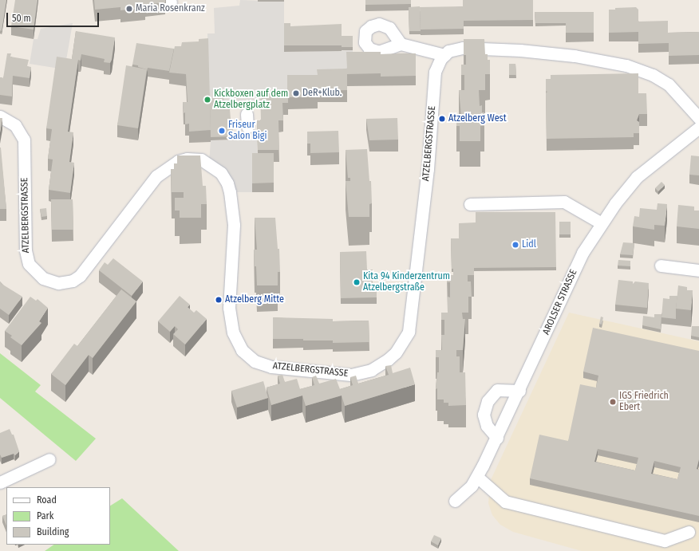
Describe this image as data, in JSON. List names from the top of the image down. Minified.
{"streets":{"street":["ATZELBERGSTRASSE","AROLSER STRASSE"]},"places":["Maria Rosenkranz","DeR+Klub.","Kickboxen auf dem Atzelbergplatz","Atzelberg West","Friseur Salon Bigi","Lidl","Kita 94 Kinderzentrum Atzelbergstraße","Atzelberg Mitte","IGS Friedrich Ebert"],"legend":["Road","Park","Building"],"scale_bar":"50 m"}
